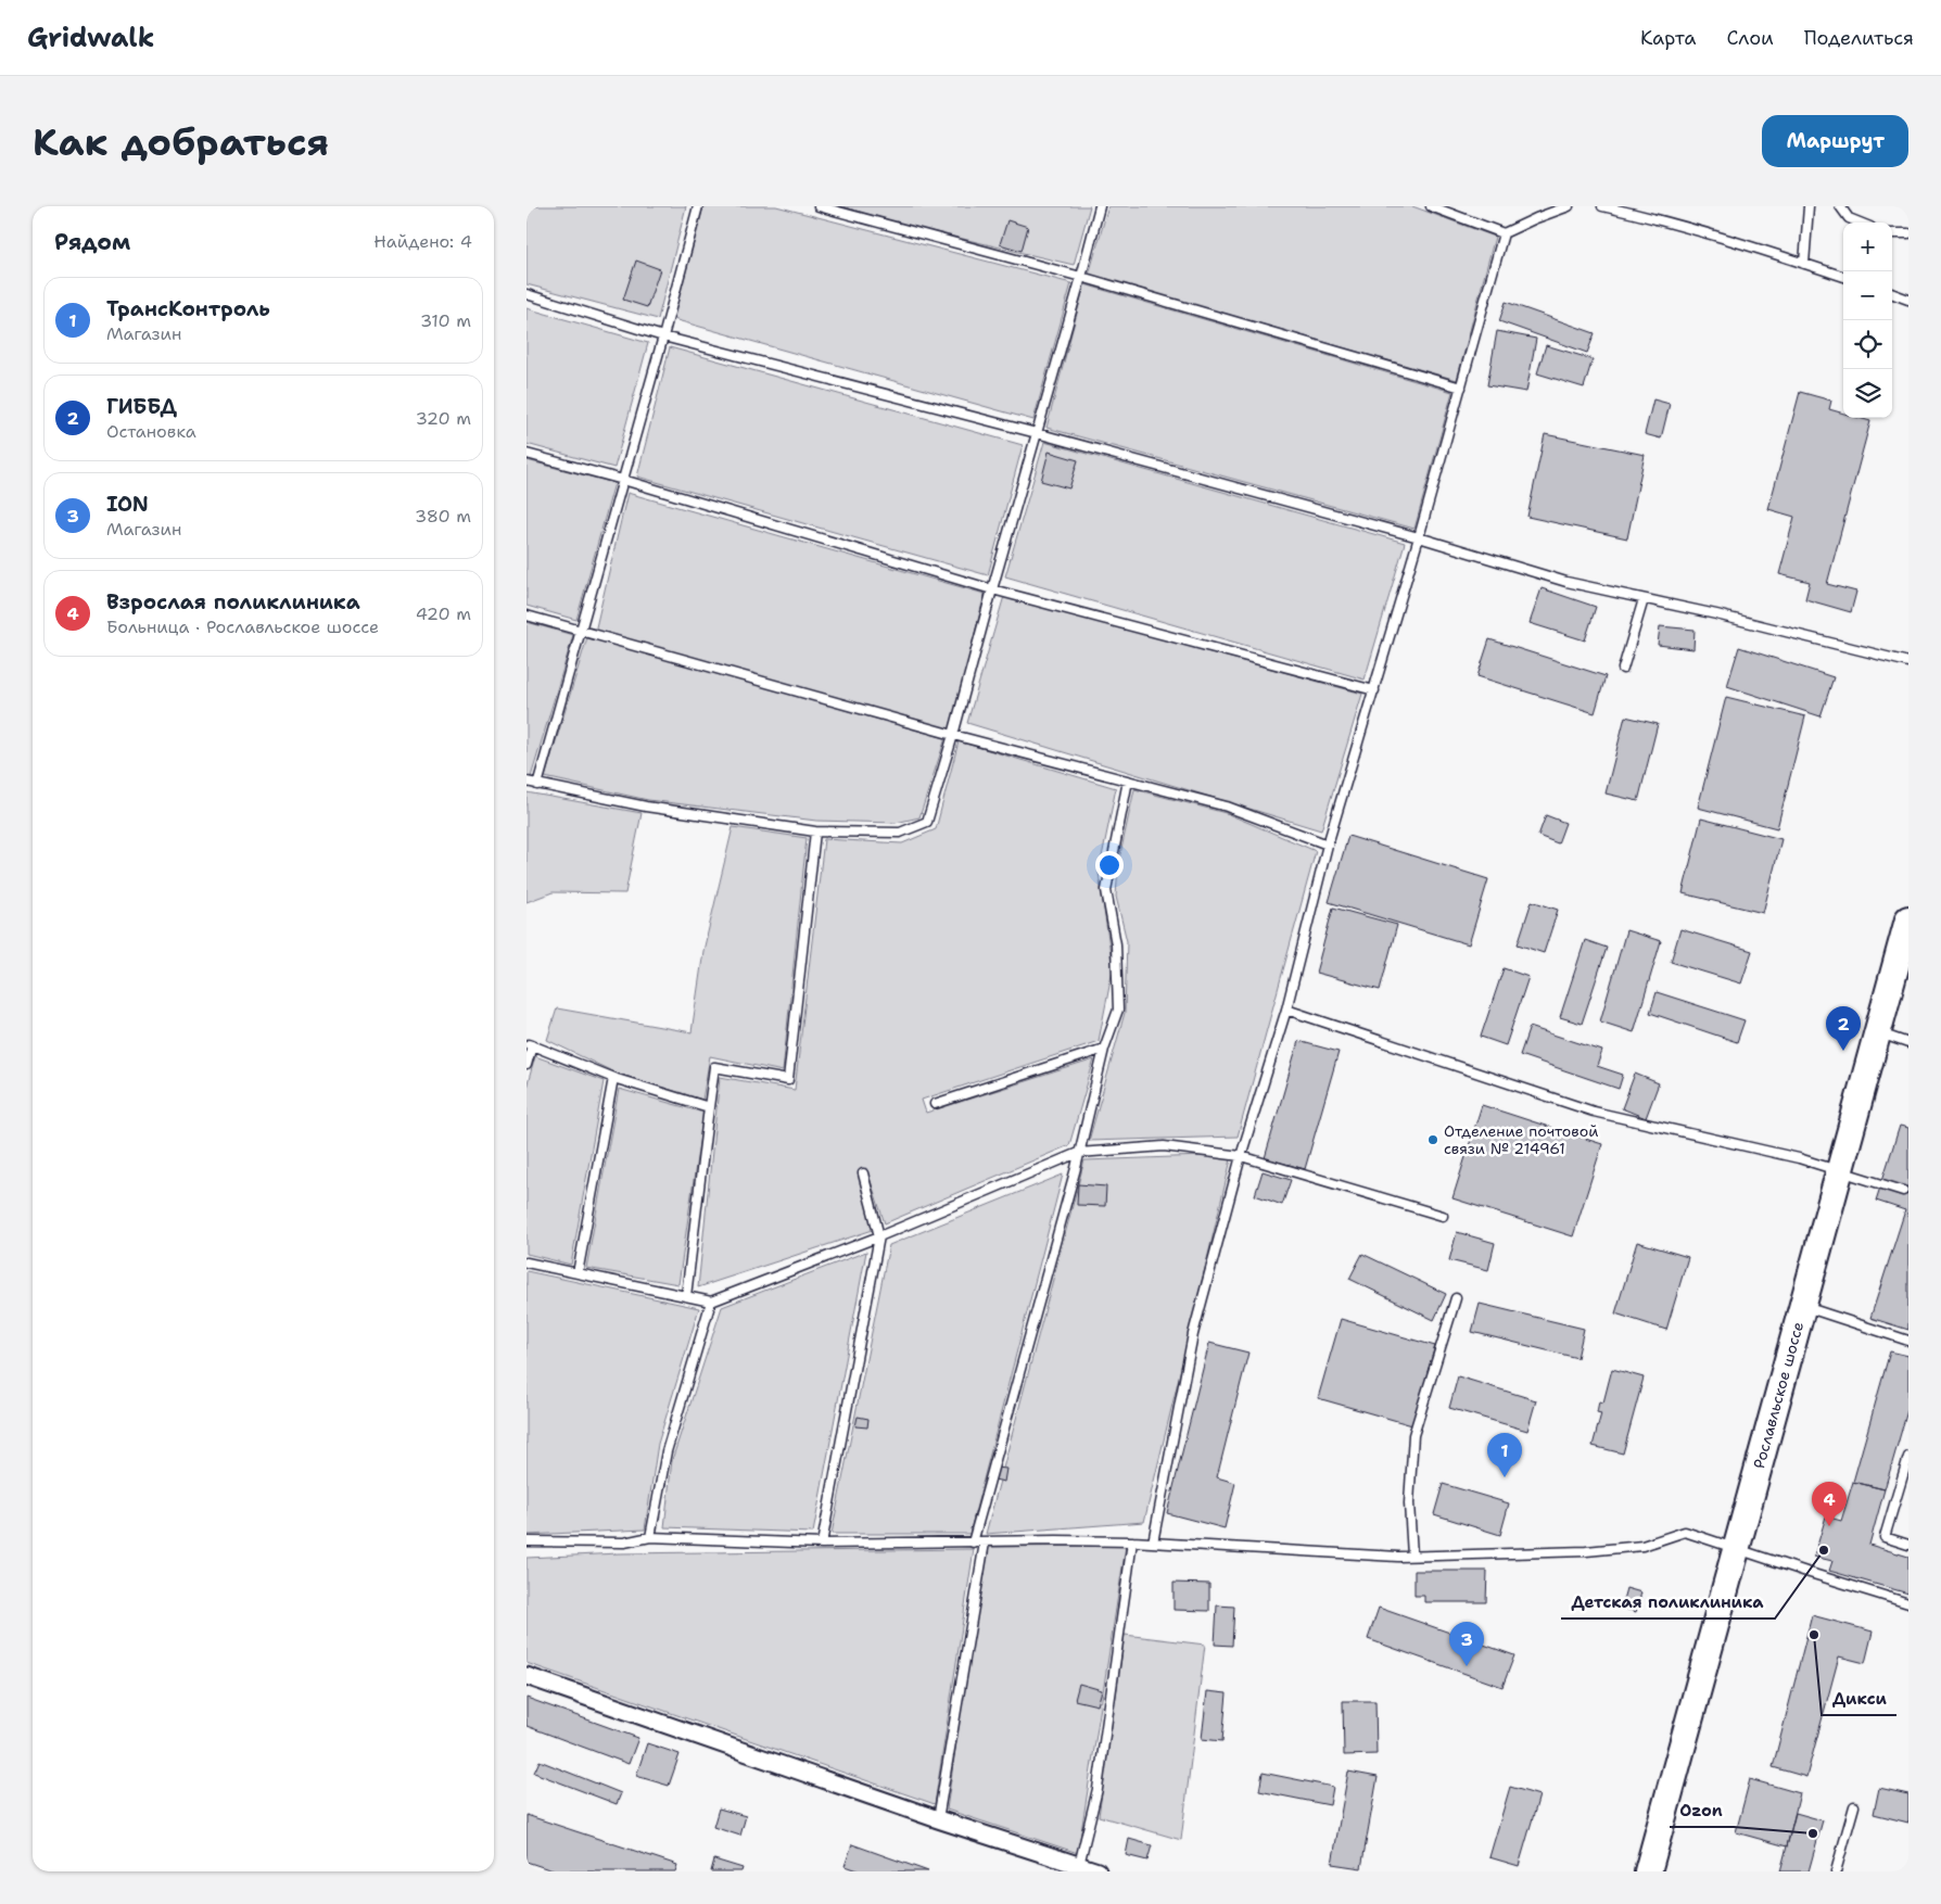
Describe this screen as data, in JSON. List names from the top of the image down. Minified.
{"streets":{"main road":["Рославльское шоссе"]},"places":["Отделение почтовой связи № 214961","Детская поликлиника","Дикси","Ozon"],"page":{"header":"Gridwalk","nav":["Карта","Слои","Поделиться"],"buttons":"Маршрут","title":"Как добраться","heading":["Рядом","Найдено: 4"],"map_buttons":["+","−"],"list":[{"mark":"1","name":"ТрансКонтроль","note":"Магазин","value":"310 m"},{"mark":"2","name":"ГИББД","note":"Остановка","value":"320 m"},{"mark":"3","name":"ION","note":"Магазин","value":"380 m"},{"mark":"4","name":"Взрослая поликлиника","note":"Больница · Рославльское шоссе","value":"420 m"}],"pins":["2","1","4","3"]}}
